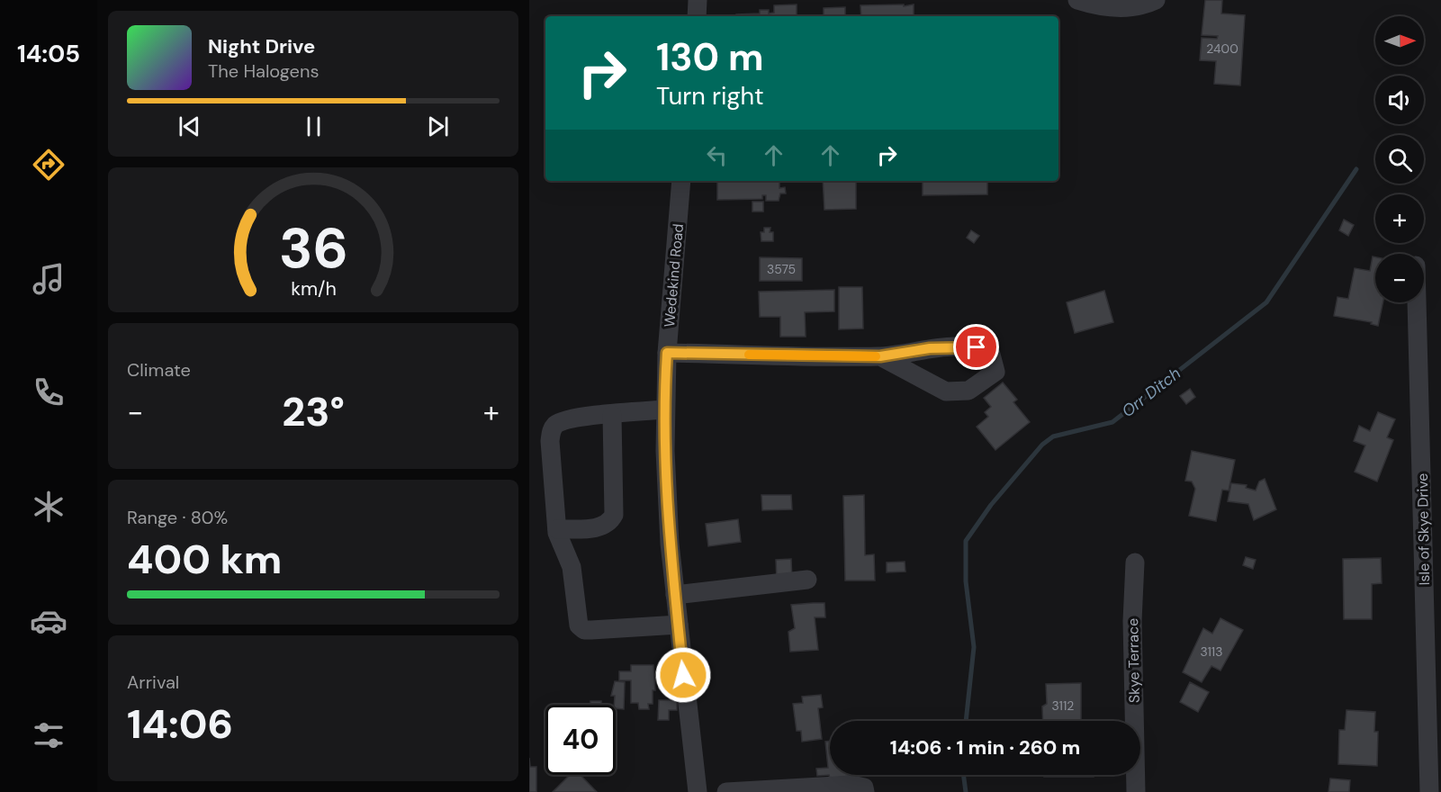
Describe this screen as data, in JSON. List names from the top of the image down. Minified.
{"streets":{"street":["Wedekind Road","Isle of Skye Drive","Skye Terrace"]},"water":["Orr Ditch"],"house_numbers":["2400","3575","3113","3112"],"north":"right","page":{"tabs":"14:05","map_buttons":["+","−"],"turn":["130 m","Turn right"],"song":["Night Drive","The Halogens"],"tile":["Climate",["Range · 80%","400 km"],["Arrival","14:06"]],"heat":["−","23°","+"],"limit":"40","trip":"14:06 · 1 min · 260 m","gauge":["36","km/h"]}}
